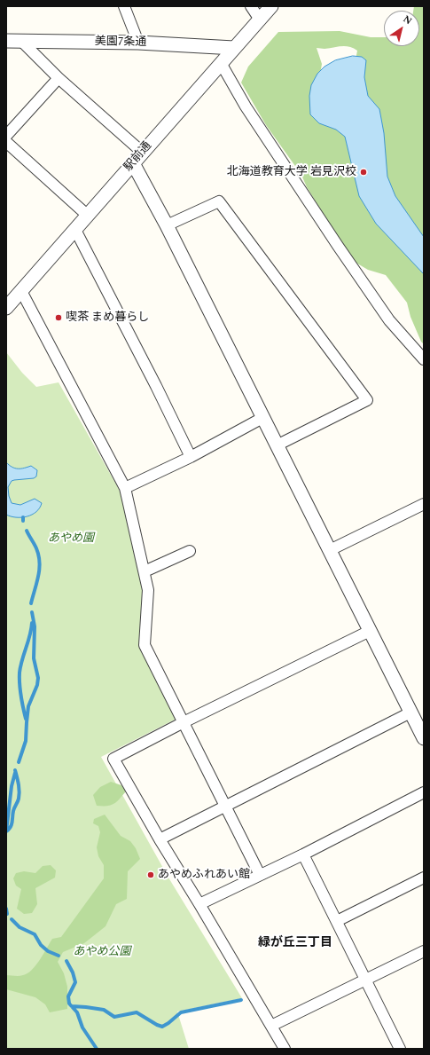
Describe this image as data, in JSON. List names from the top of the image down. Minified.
{"streets":{"street":["美園7条通","駅前通"]},"crossings":[["美園7条通","駅前通"]],"districts":["緑が丘三丁目"],"parks":["あやめ園","あやめ公園"],"places":["北海道教育大学 岩見沢校","喫茶 まめ暮らし","あやめふれあい館"],"north":"top right"}
